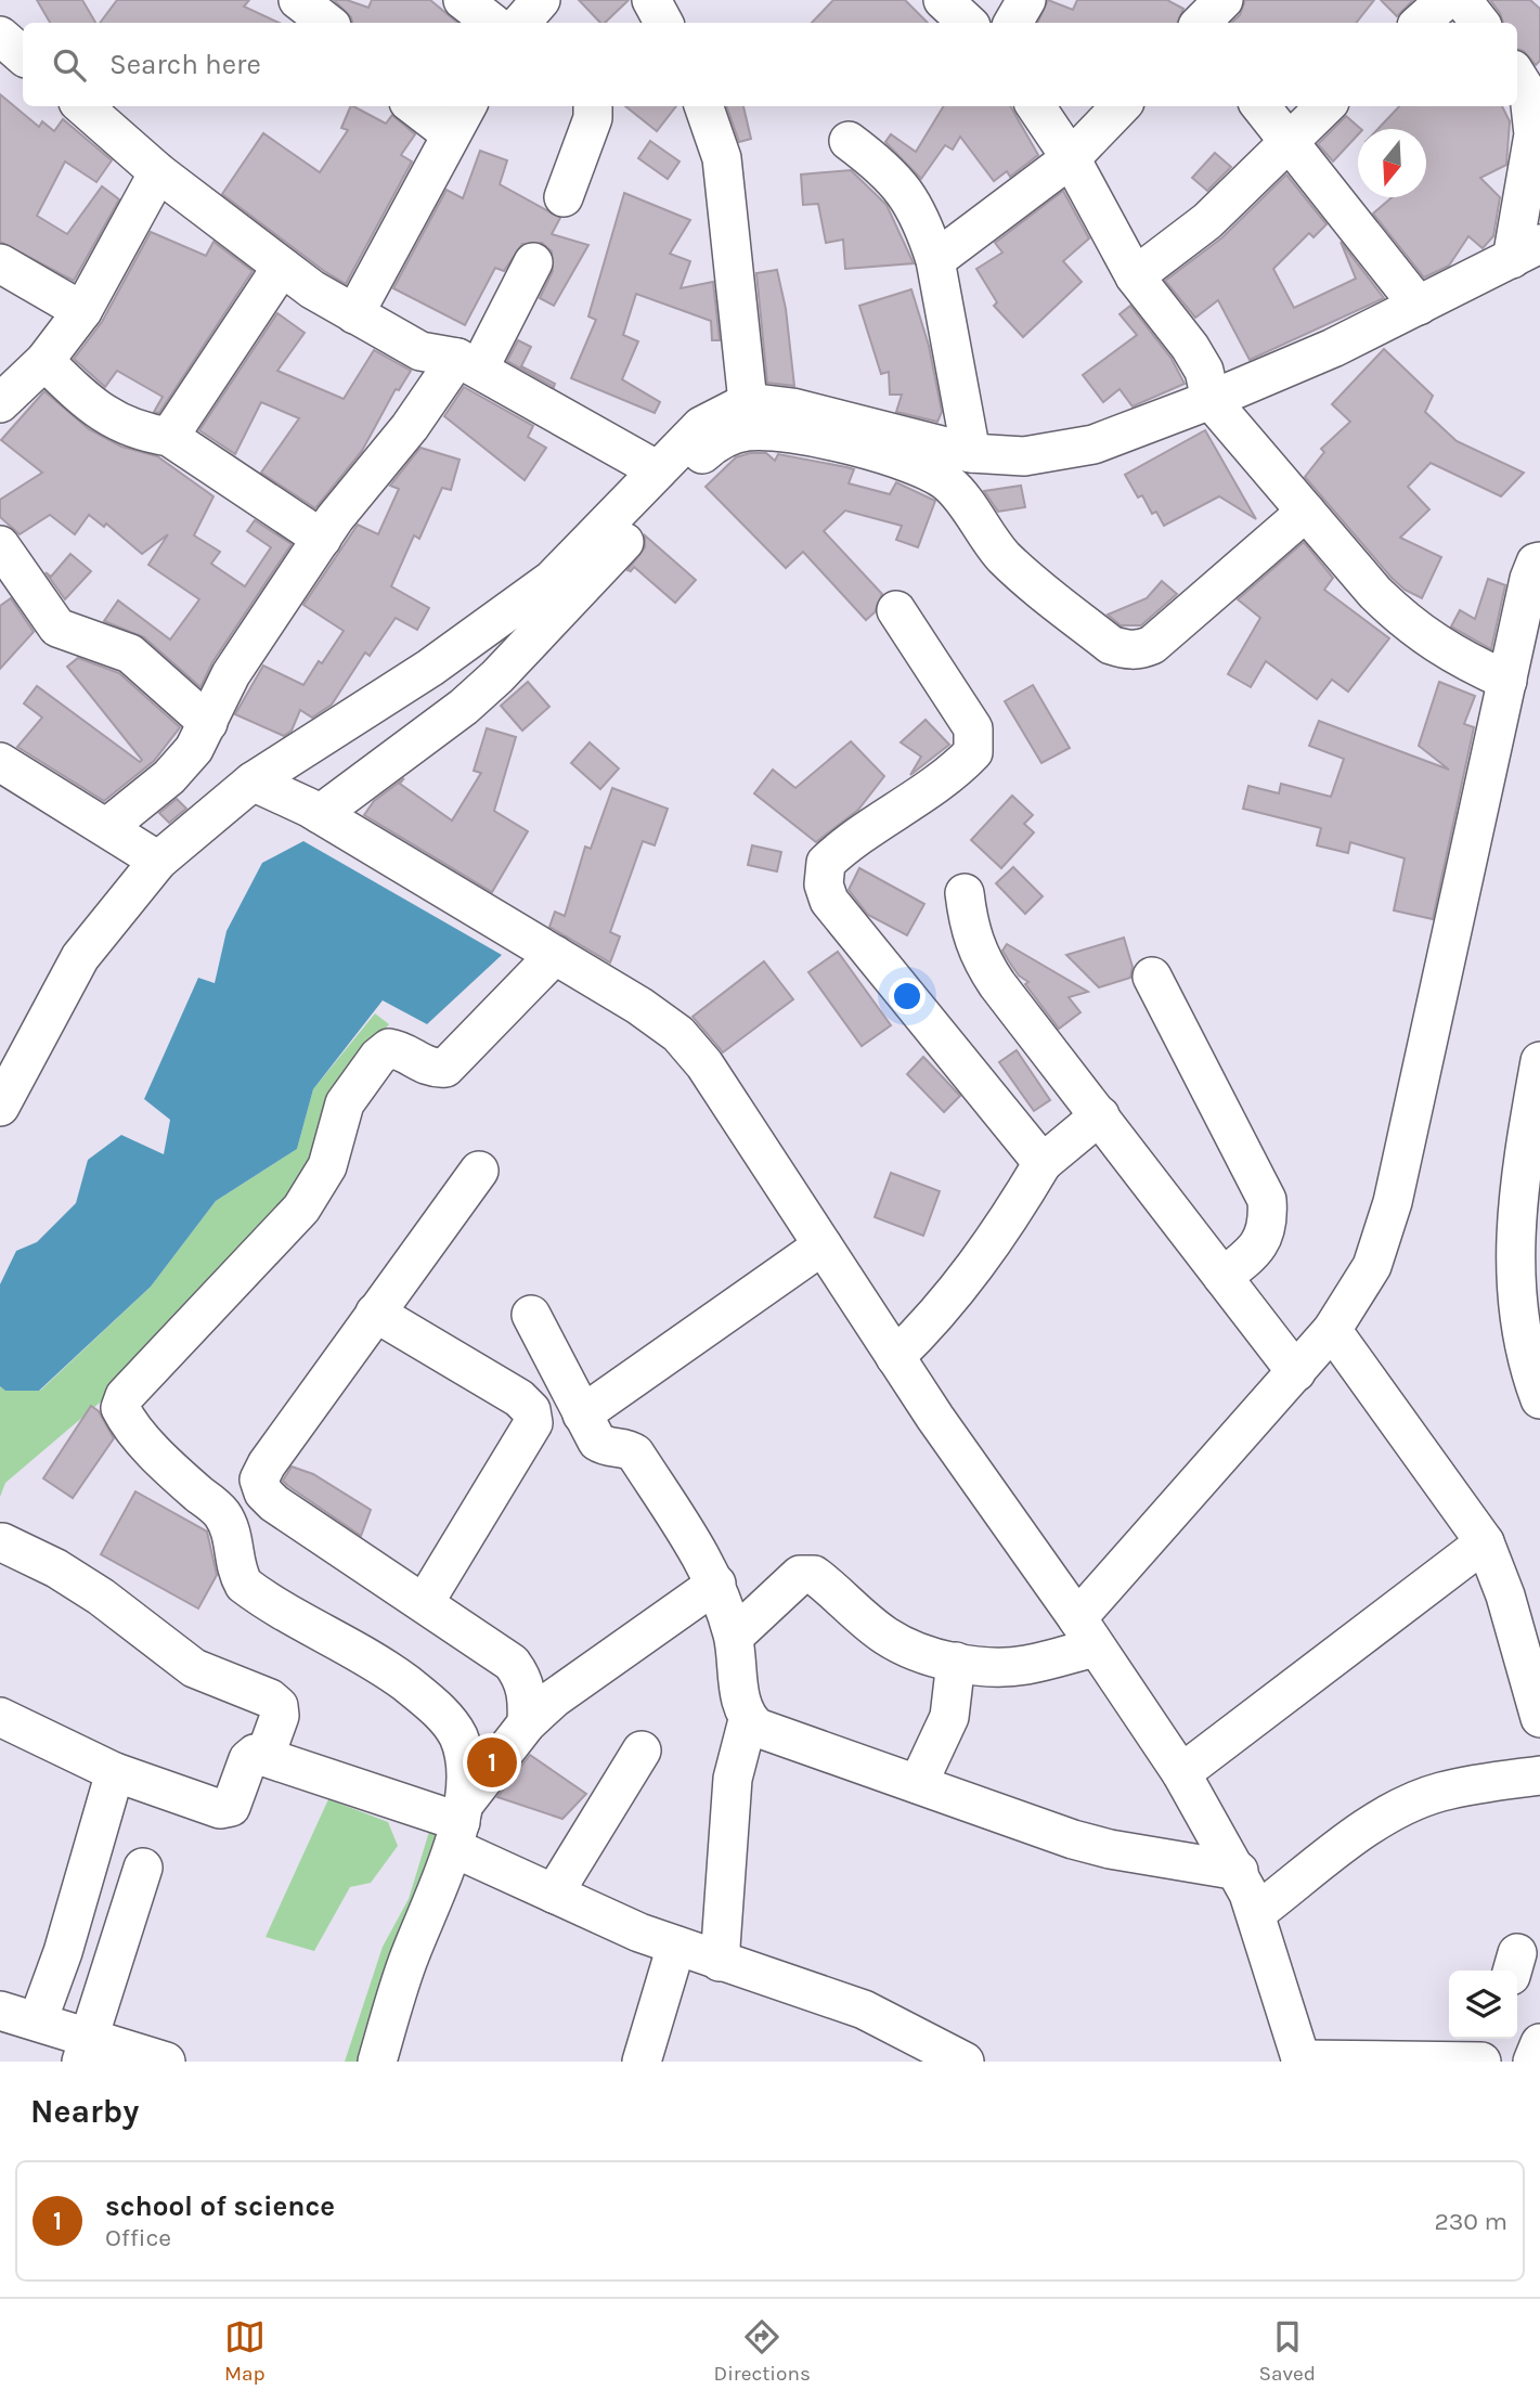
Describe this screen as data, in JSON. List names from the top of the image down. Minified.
{"north":"bottom","page":{"search":"Search here","pins":"1","heading":"Nearby","list":[{"mark":"1","name":"school of science","note":"Office","value":"230 m"}],"nav":["Map","Directions","Saved"]}}
